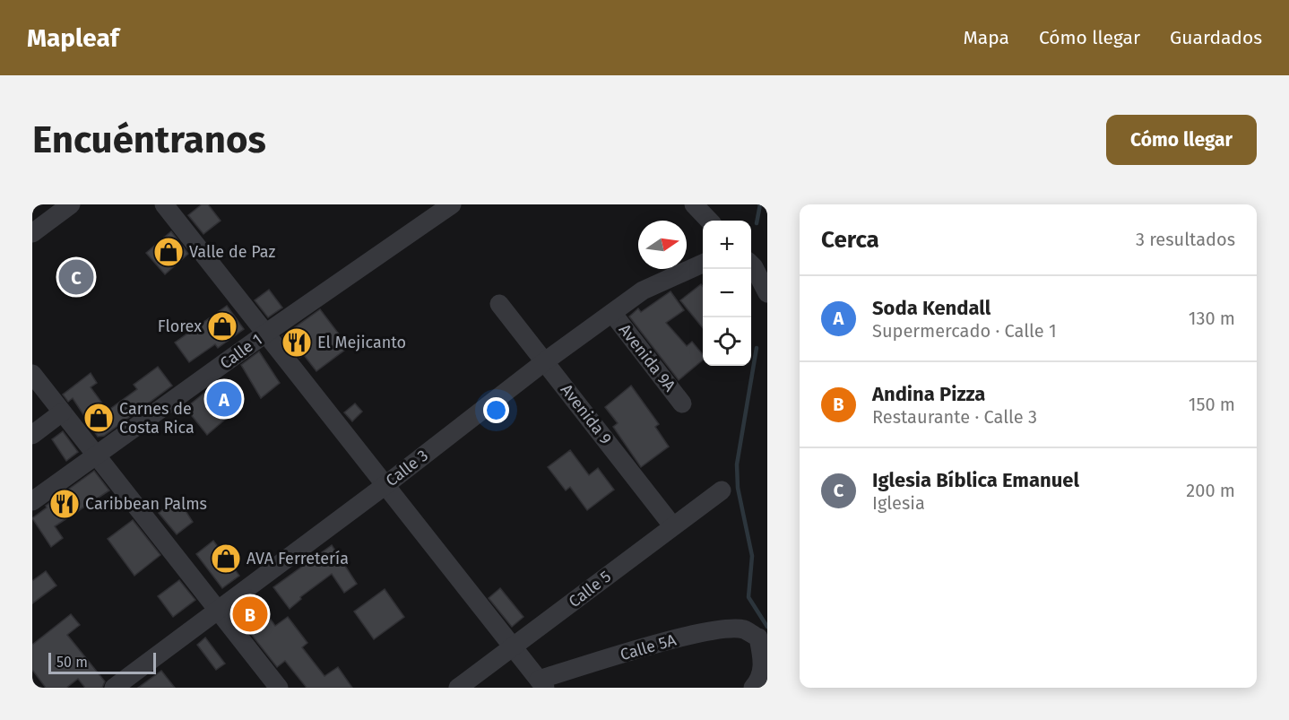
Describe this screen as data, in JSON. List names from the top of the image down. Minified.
{"streets":{"street":["Calle 1","Avenida 9A","Avenida 9","Calle 3","Calle 5","Calle 5A"]},"crossings":[["Avenida 9A","Calle 3"],["Avenida 9","Calle 3"],["Avenida 9","Calle 5"]],"places":{"shop":["Valle de Paz","Florex","Carnes de Costa Rica","AVA Ferretería"],"restaurant":["El Mejicanto","Caribbean Palms"]},"scale_bar":"50 m","north":"right","page":{"header":"Mapleaf","nav":["Mapa","Cómo llegar","Guardados"],"buttons":"Cómo llegar","title":"Encuéntranos","heading":["Cerca","3 resultados"],"map_buttons":["+","−"],"pins":["C","A","B"],"list":[{"mark":"A","name":"Soda Kendall","note":"Supermercado · Calle 1","value":"130 m"},{"mark":"B","name":"Andina Pizza","note":"Restaurante · Calle 3","value":"150 m"},{"mark":"C","name":"Iglesia Bíblica Emanuel","note":"Iglesia","value":"200 m"}],"scale":"50 m"}}
